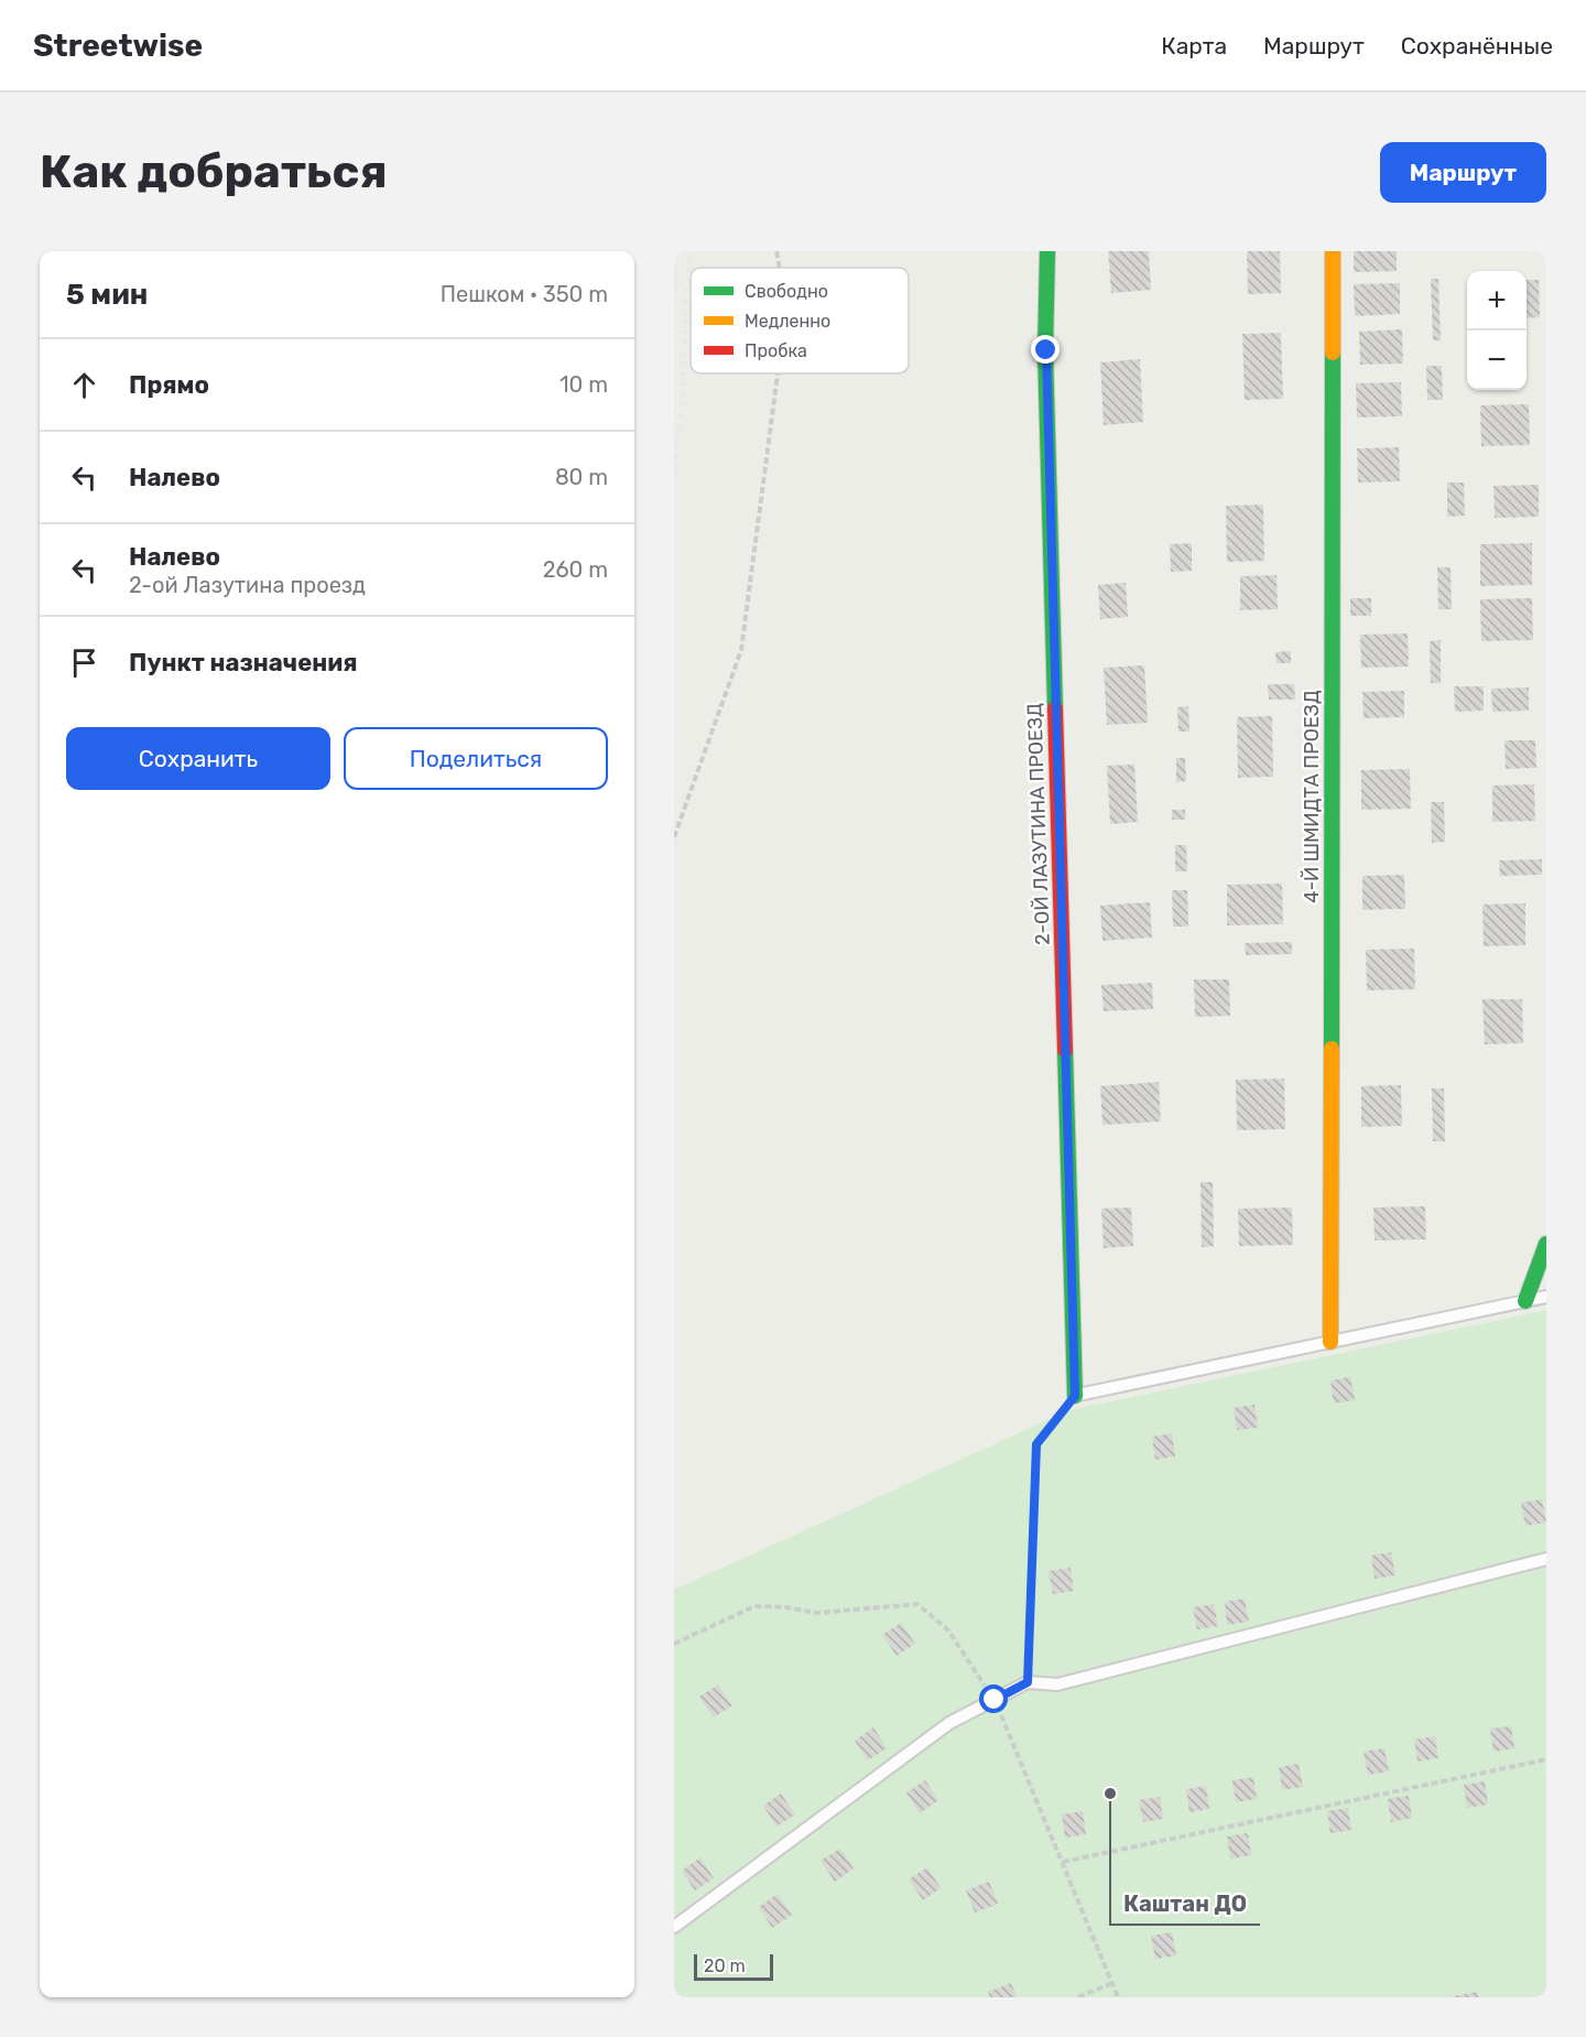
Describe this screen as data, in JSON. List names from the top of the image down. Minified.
{"streets":{"street":["4-Й ШМИДТА ПРОЕЗД","2-ОЙ ЛАЗУТИНА ПРОЕЗД"]},"places":["Каштан ДО"],"legend":["Свободно","Медленно","Пробка"],"scale_bar":"20 m","page":{"header":"Streetwise","nav":["Карта","Маршрут","Сохранённые"],"buttons":["Маршрут",["Сохранить","Поделиться"]],"title":"Как добраться","heading":["5 мин","Пешком · 350 m"],"map_buttons":["+","−"],"list":[["Прямо","10 m"],["Налево","80 m"],["Налево","2-ой Лазутина проезд","260 m"],"Пункт назначения"],"scale":"20 m"}}
